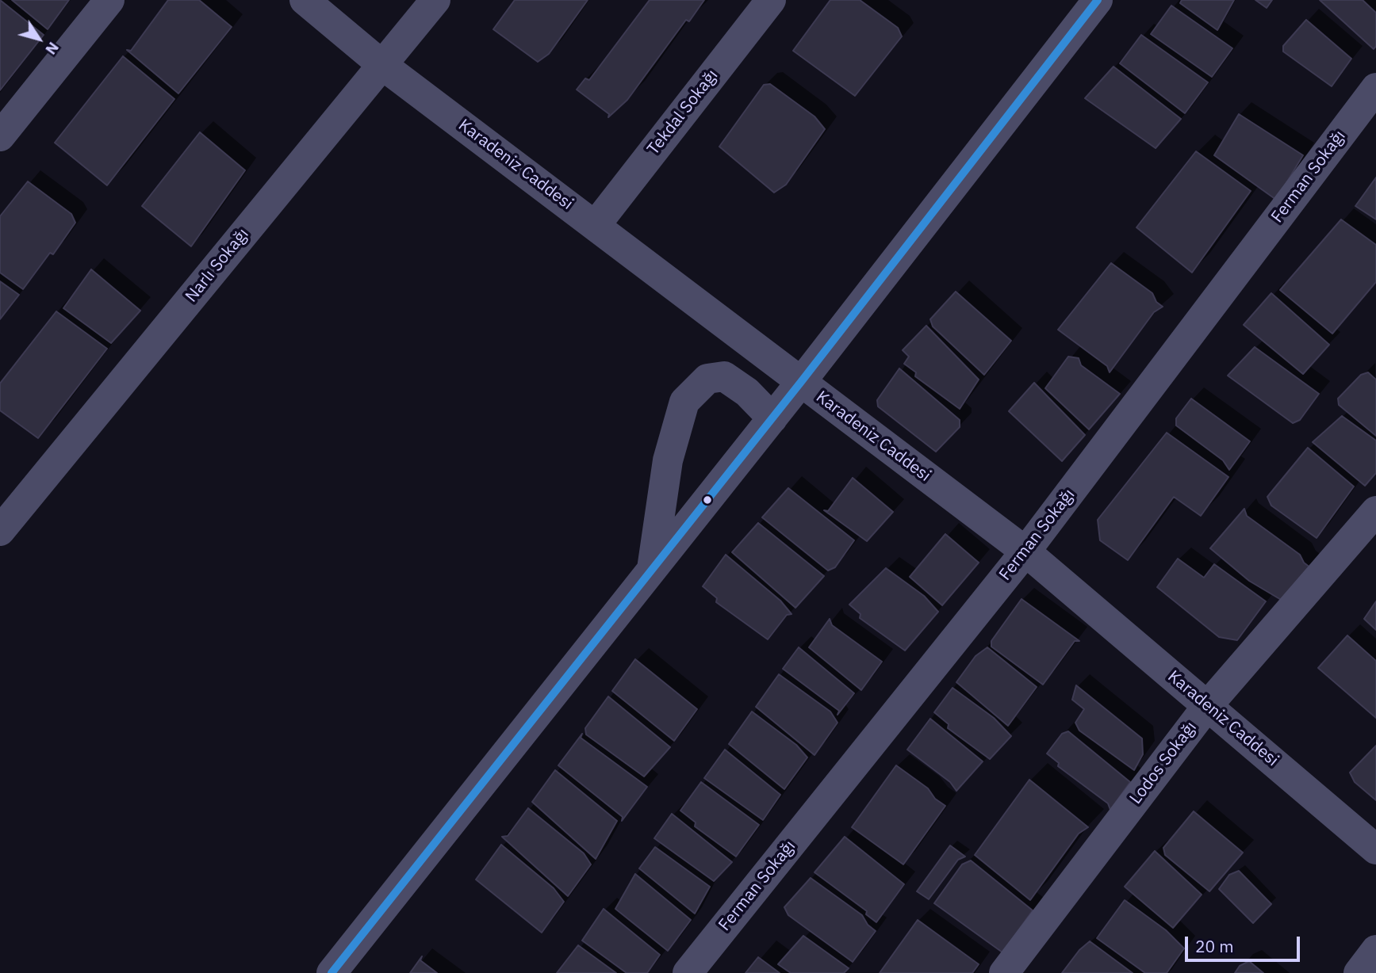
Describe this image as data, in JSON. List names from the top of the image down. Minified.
{"streets":{"street":["Tekdal Sokağı","Karadeniz Caddesi","Ferman Sokağı","Narlı Sokağı","Lodos Sokağı"]},"crossings":[["Tekdal Sokağı","Karadeniz Caddesi"],["Karadeniz Caddesi","Ferman Sokağı"],["Karadeniz Caddesi","Narlı Sokağı"],["Karadeniz Caddesi","Lodos Sokağı"]],"scale_bar":"20 m","north":"bottom right"}
